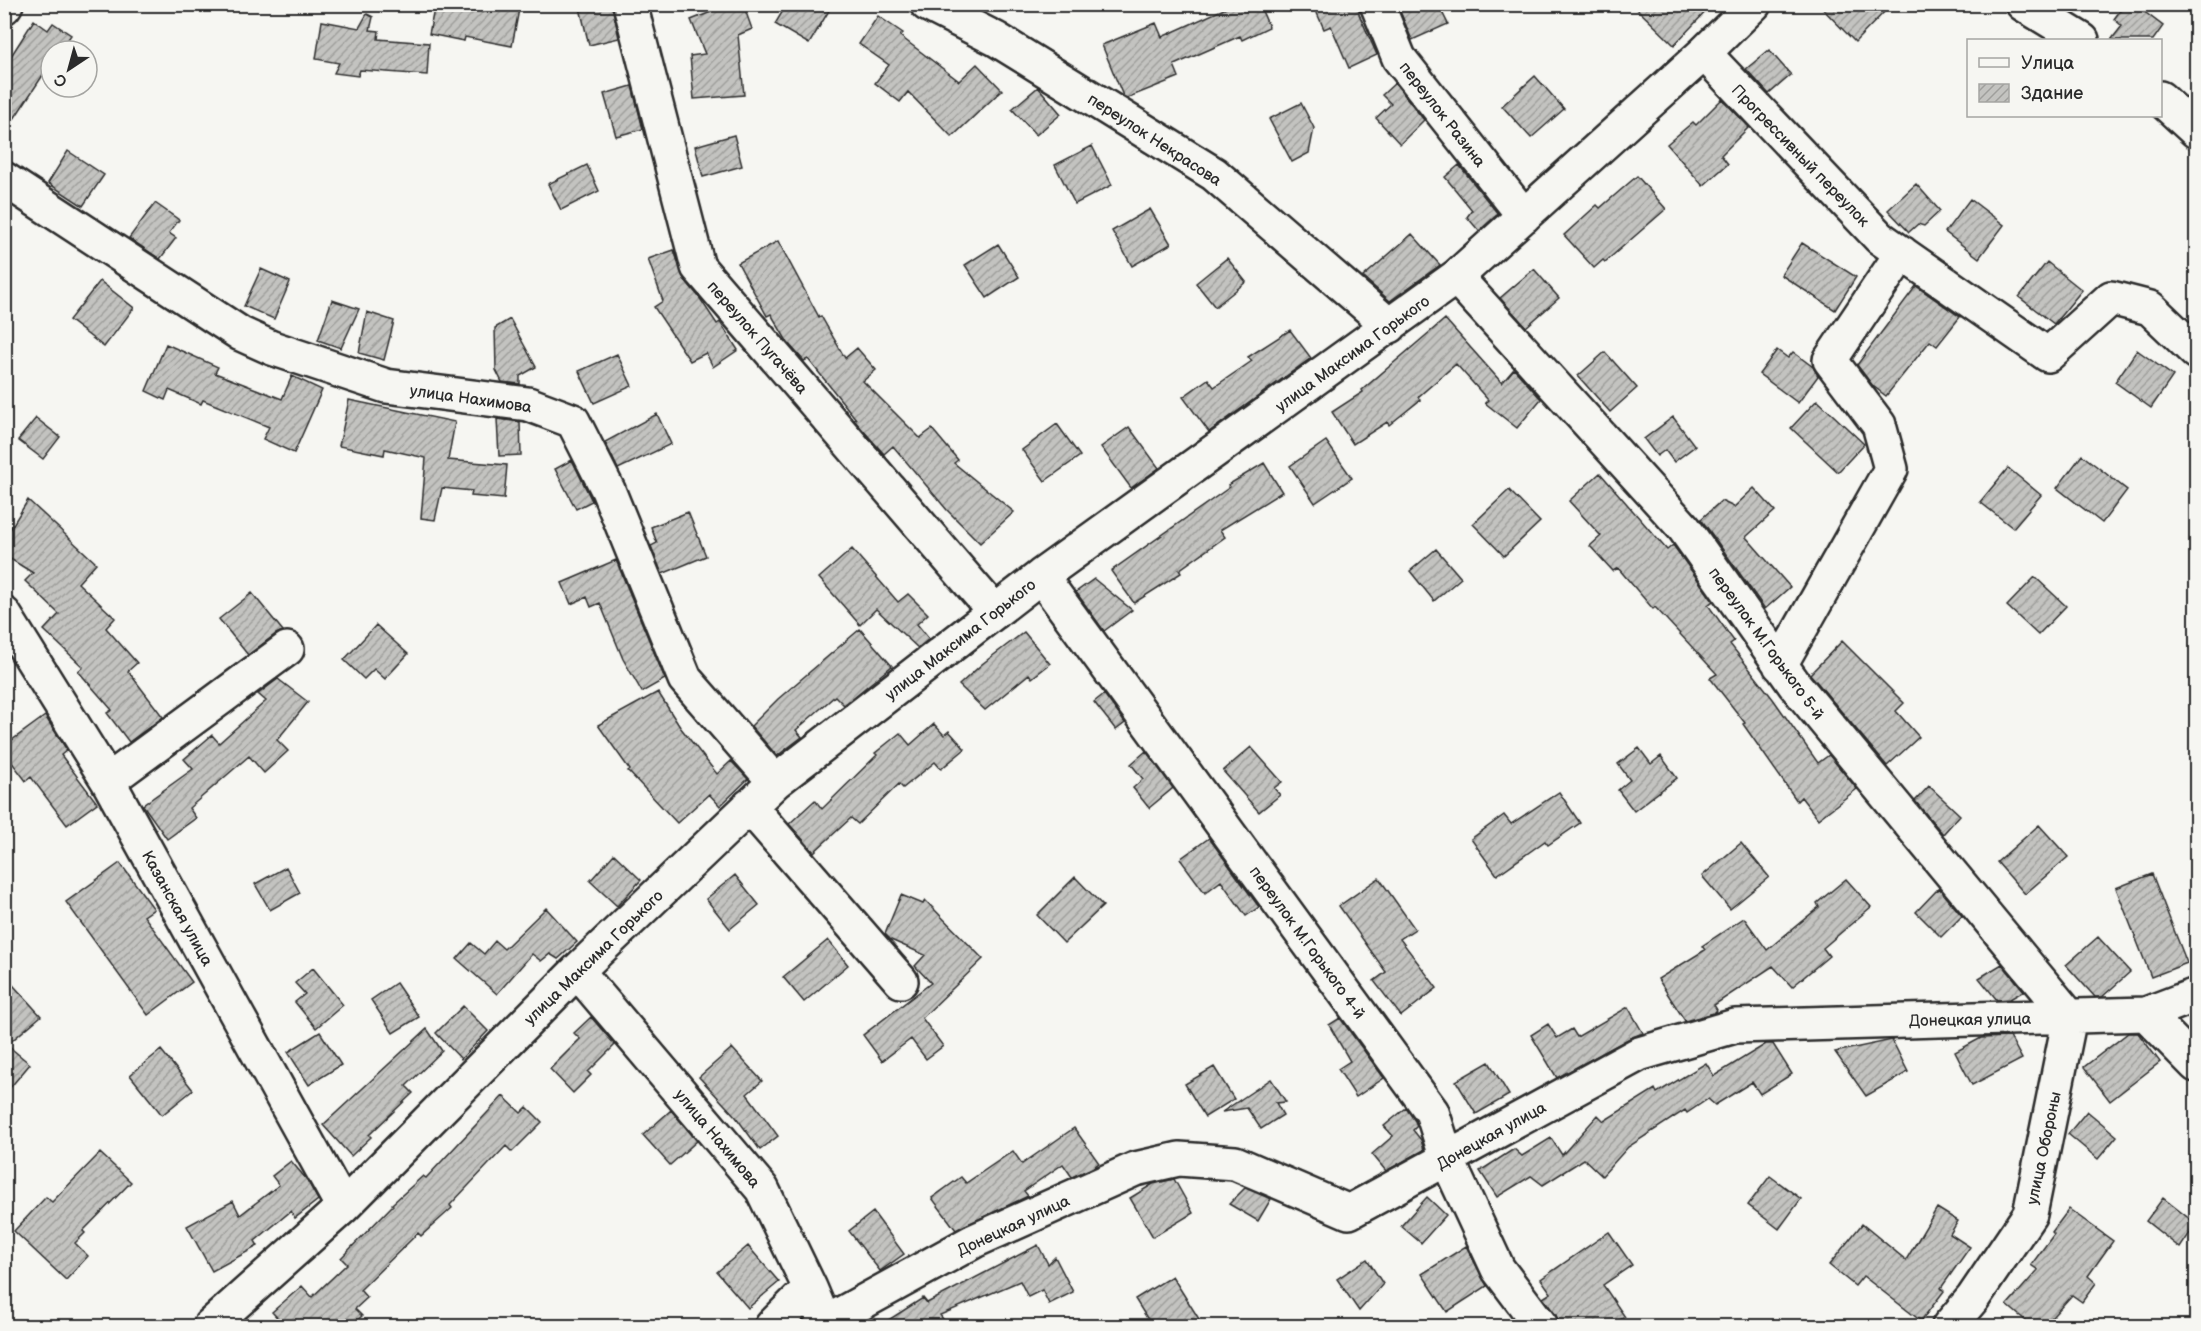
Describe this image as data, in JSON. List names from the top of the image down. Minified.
{"streets":{"street":["переулок Разина","переулок Некрасова","Прогрессивный переулок","переулок Пугачёва","улица Максима Горького","улица Нахимова","переулок М.Горького 5-й","Казанская улица","переулок М.Горького 4-й","Донецкая улица","улица Обороны"]},"crossings":[["переулок Разина","улица Максима Горького"],["переулок Некрасова","улица Максима Горького"],["Прогрессивный переулок","улица Максима Горького"],["переулок Пугачёва","улица Максима Горького"],["улица Максима Горького","улица Нахимова"],["улица Максима Горького","переулок М.Горького 5-й"],["улица Максима Горького","Казанская улица"],["улица Максима Горького","переулок М.Горького 4-й"],["улица Нахимова","Донецкая улица"],["переулок М.Горького 5-й","Донецкая улица"],["переулок М.Горького 5-й","улица Обороны"],["переулок М.Горького 4-й","Донецкая улица"],["Донецкая улица","улица Обороны"]],"legend":["Улица","Здание"],"north":"bottom left"}
